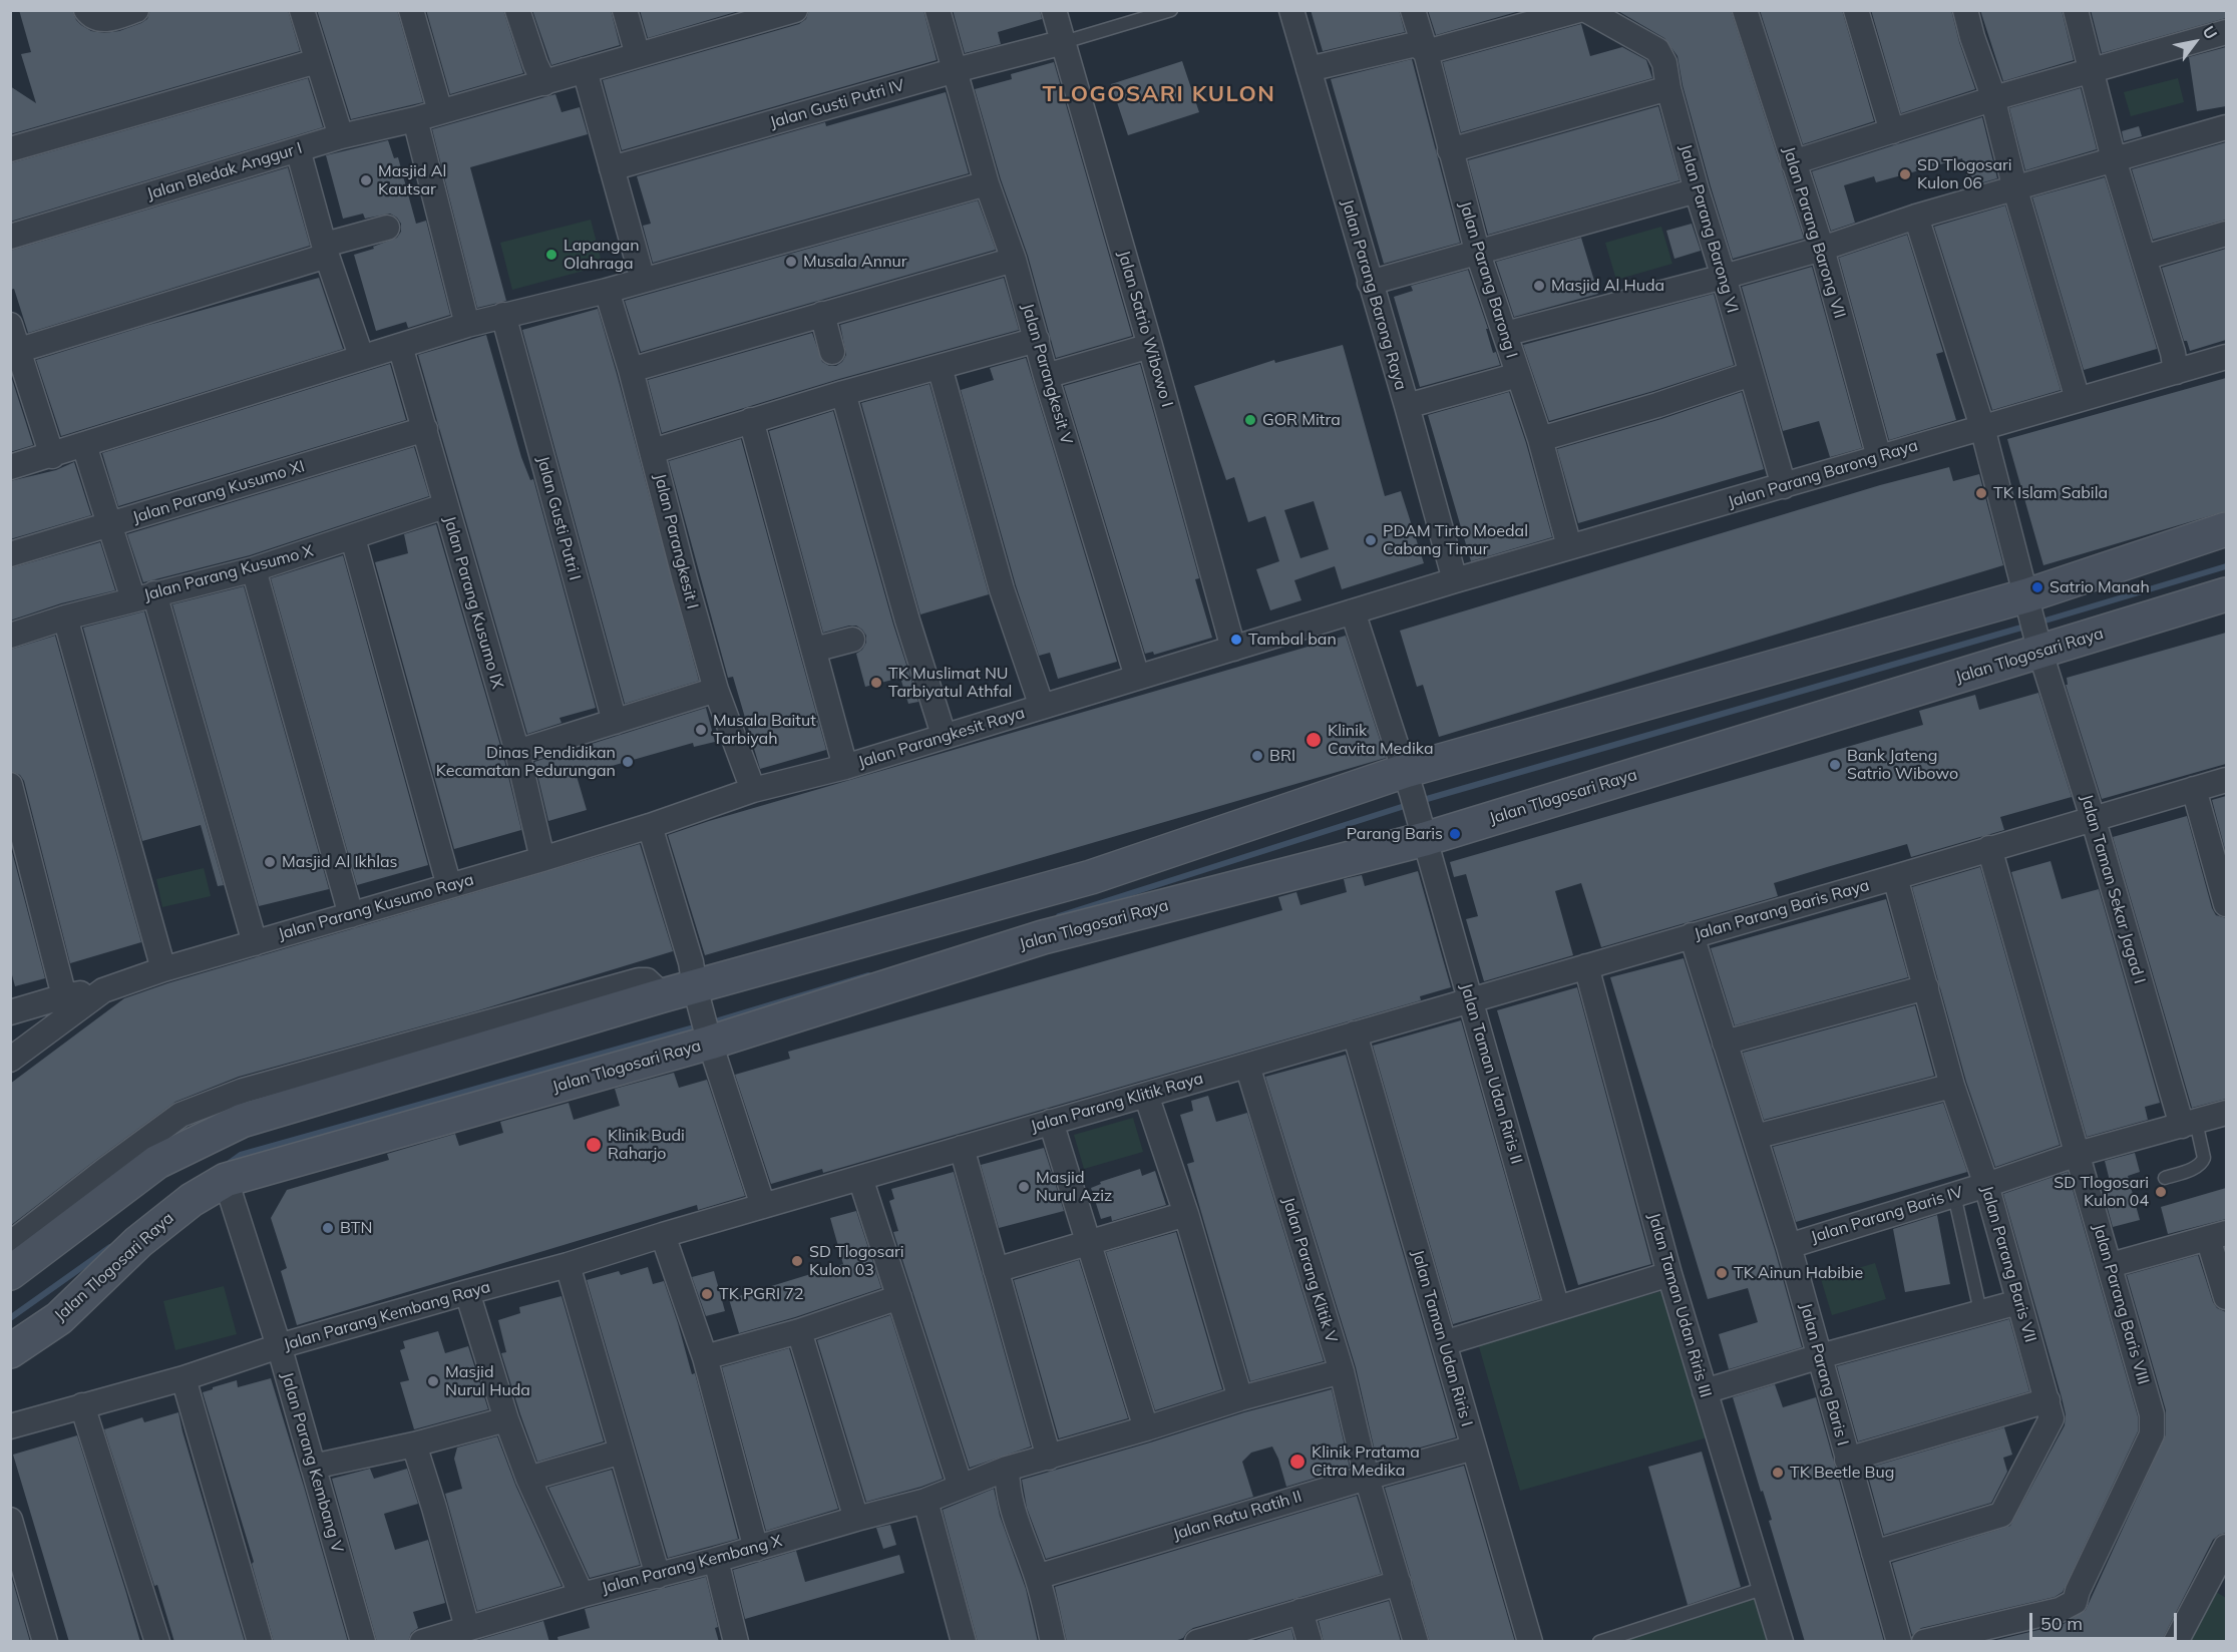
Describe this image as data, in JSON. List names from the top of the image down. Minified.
{"streets":{"street":["Jalan Gusti Putri IV","Jalan Bledak Anggur I","Jalan Parang Barong VI","Jalan Parang Barong VII","Jalan Parang Barong I","Jalan Parang Barong Raya","Jalan Satrio Wibowo I","Jalan Parangkesit V","Jalan Parang Kusumo XI","Jalan Gusti Putri I","Jalan Parangkesit I","Jalan Parang Kusumo X","Jalan Parang Kusumo IX","Jalan Tlogosari Raya","Jalan Parangkesit Raya","Jalan Taman Sekar Jagad I","Jalan Parang Kusumo Raya","Jalan Parang Baris Raya","Jalan Taman Udan Riris II","Jalan Parang Klitik Raya","Jalan Parang Baris IV","Jalan Parang Baris VII","Jalan Parang Klitik V","Jalan Parang Baris VIII","Jalan Taman Udan Riris III","Jalan Parang Kembang Raya","Jalan Taman Udan Riris I","Jalan Parang Baris I","Jalan Parang Kembang V","Jalan Ratu Ratih II","Jalan Parang Kembang X"]},"crossings":[["Jalan Gusti Putri IV","Jalan Satrio Wibowo I"],["Jalan Gusti Putri IV","Jalan Parangkesit V"],["Jalan Parang Barong VI","Jalan Parang Barong Raya"],["Jalan Parang Barong VII","Jalan Parang Barong Raya"],["Jalan Parang Barong I","Jalan Parang Barong Raya"],["Jalan Parang Barong Raya","Jalan Satrio Wibowo I"],["Jalan Parang Barong Raya","Jalan Parangkesit Raya"],["Jalan Parang Barong Raya","Jalan Taman Sekar Jagad I"],["Jalan Parang Barong Raya","Jalan Taman Udan Riris II"],["Jalan Satrio Wibowo I","Jalan Parangkesit Raya"],["Jalan Parangkesit V","Jalan Parangkesit Raya"],["Jalan Parang Kusumo XI","Jalan Parang Kusumo IX"],["Jalan Parangkesit I","Jalan Parangkesit Raya"],["Jalan Parang Kusumo X","Jalan Parang Kusumo IX"],["Jalan Parang Kusumo IX","Jalan Parang Kusumo Raya"],["Jalan Tlogosari Raya","Jalan Taman Sekar Jagad I"],["Jalan Tlogosari Raya","Jalan Taman Udan Riris II"],["Jalan Tlogosari Raya","Jalan Parang Kembang V"],["Jalan Parangkesit Raya","Jalan Parang Kusumo Raya"],["Jalan Taman Sekar Jagad I","Jalan Parang Baris Raya"],["Jalan Taman Sekar Jagad I","Jalan Parang Baris IV"],["Jalan Parang Baris Raya","Jalan Taman Udan Riris II"],["Jalan Parang Baris Raya","Jalan Parang Klitik Raya"],["Jalan Parang Baris Raya","Jalan Parang Baris VII"],["Jalan Parang Baris Raya","Jalan Parang Baris VIII"],["Jalan Parang Baris Raya","Jalan Taman Udan Riris III"],["Jalan Parang Baris Raya","Jalan Parang Baris I"],["Jalan Taman Udan Riris II","Jalan Parang Klitik Raya"],["Jalan Parang Klitik Raya","Jalan Parang Klitik V"],["Jalan Parang Klitik Raya","Jalan Parang Kembang Raya"],["Jalan Parang Klitik Raya","Jalan Taman Udan Riris I"],["Jalan Parang Baris IV","Jalan Parang Baris VII"],["Jalan Parang Baris IV","Jalan Parang Baris VIII"],["Jalan Parang Baris IV","Jalan Parang Baris I"],["Jalan Parang Baris VII","Jalan Parang Baris I"],["Jalan Parang Klitik V","Jalan Ratu Ratih II"],["Jalan Parang Klitik V","Jalan Parang Kembang X"],["Jalan Parang Kembang Raya","Jalan Parang Kembang V"],["Jalan Taman Udan Riris I","Jalan Ratu Ratih II"]],"districts":["TLOGOSARI KULON"],"places":["SD Tlogosari Kulon 06","Masjid Al Kautsar","Lapangan Olahraga","Musala Annur","Masjid Al Huda","GOR Mitra","TK Islam Sabila","PDAM Tirto Moedal Cabang Timur","Satrio Manah","Tambal ban","TK Muslimat NU Tarbiyatul Athfal","Musala Baitut Tarbiyah","Klinik Cavita Medika","BRI","Dinas Pendidikan Kecamatan Pedurungan","Bank Jateng Satrio Wibowo","Parang Baris","Masjid Al Ikhlas","Klinik Budi Raharjo","Masjid Nurul Aziz","SD Tlogosari Kulon 04","BTN","SD Tlogosari Kulon 03","TK Ainun Habibie","TK PGRI 72","Masjid Nurul Huda","Klinik Pratama Citra Medika","TK Beetle Bug"],"scale_bar":"50 m","north":"top right"}
